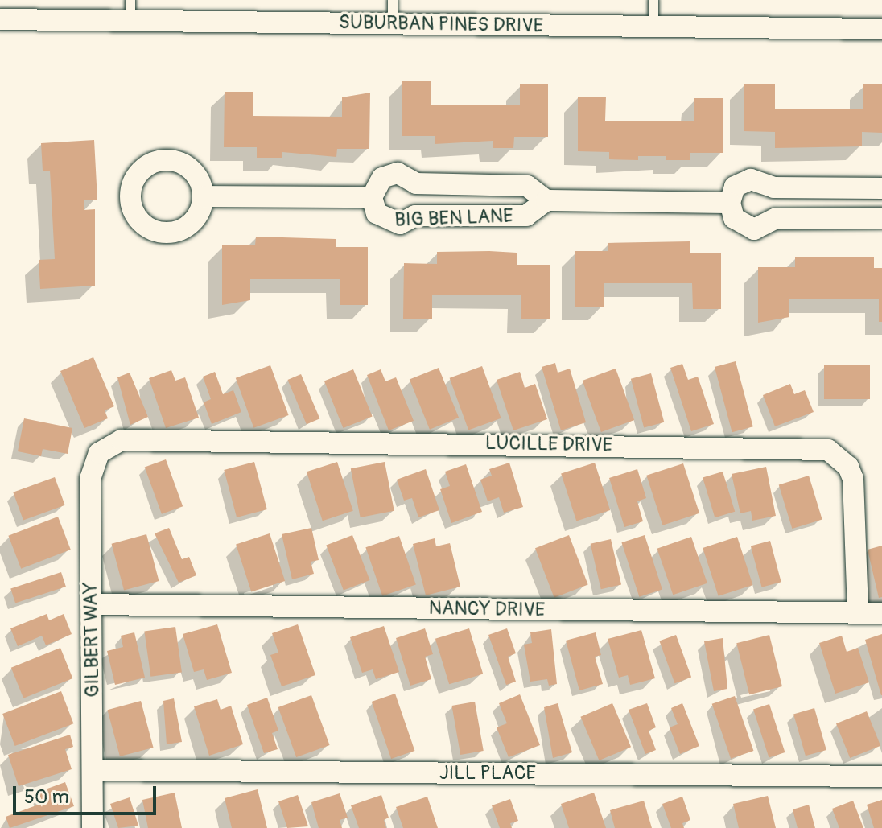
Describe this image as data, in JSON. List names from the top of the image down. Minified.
{"streets":{"street":["SUBURBAN PINES DRIVE","BIG BEN LANE","LUCILLE DRIVE","NANCY DRIVE","GILBERT WAY","JILL PLACE"]},"crossings":[["LUCILLE DRIVE","NANCY DRIVE"],["LUCILLE DRIVE","GILBERT WAY"],["NANCY DRIVE","GILBERT WAY"],["GILBERT WAY","JILL PLACE"]],"scale_bar":"50 m"}
